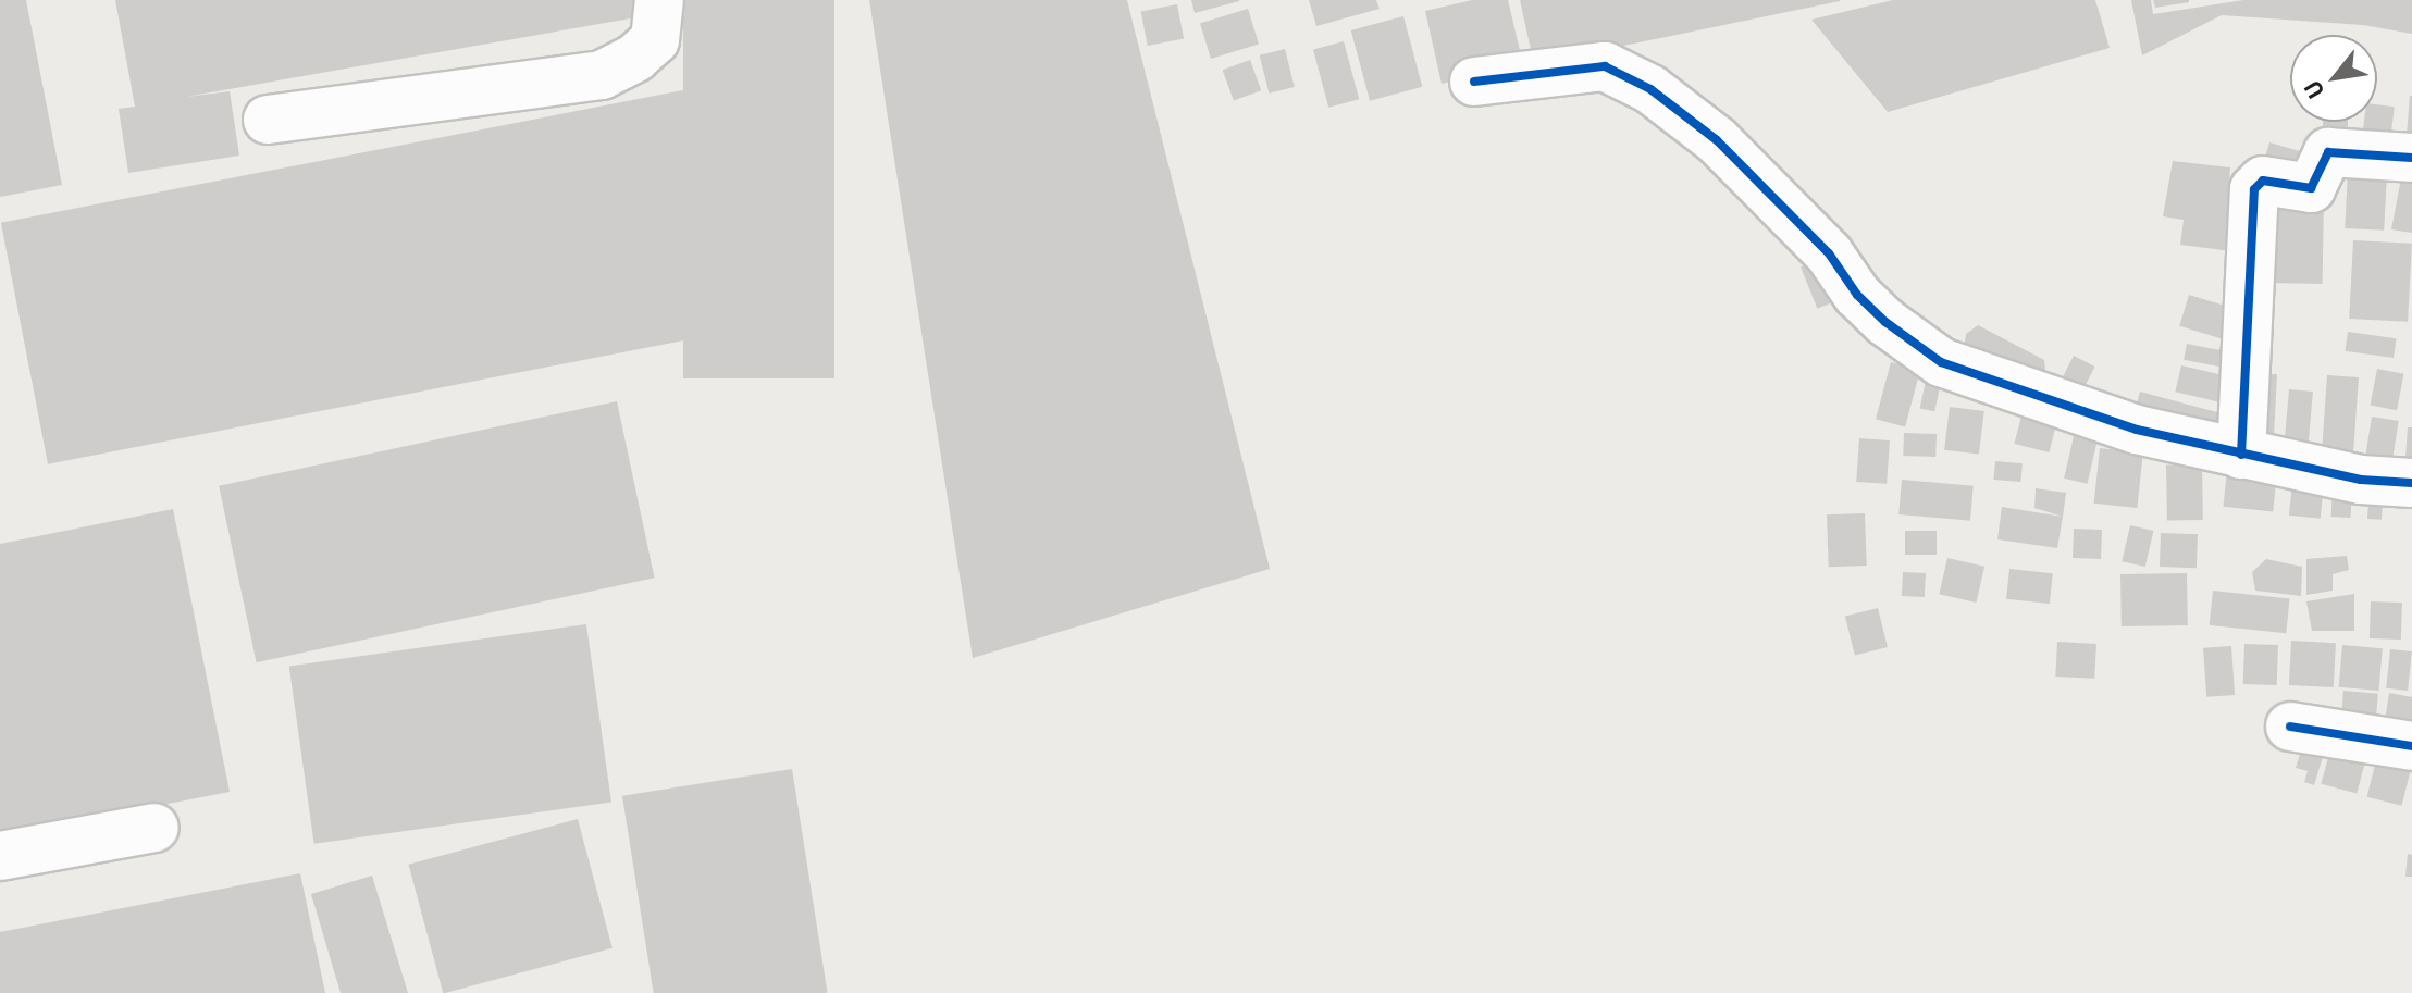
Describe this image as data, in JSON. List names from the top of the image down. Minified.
{"north":"bottom left"}
